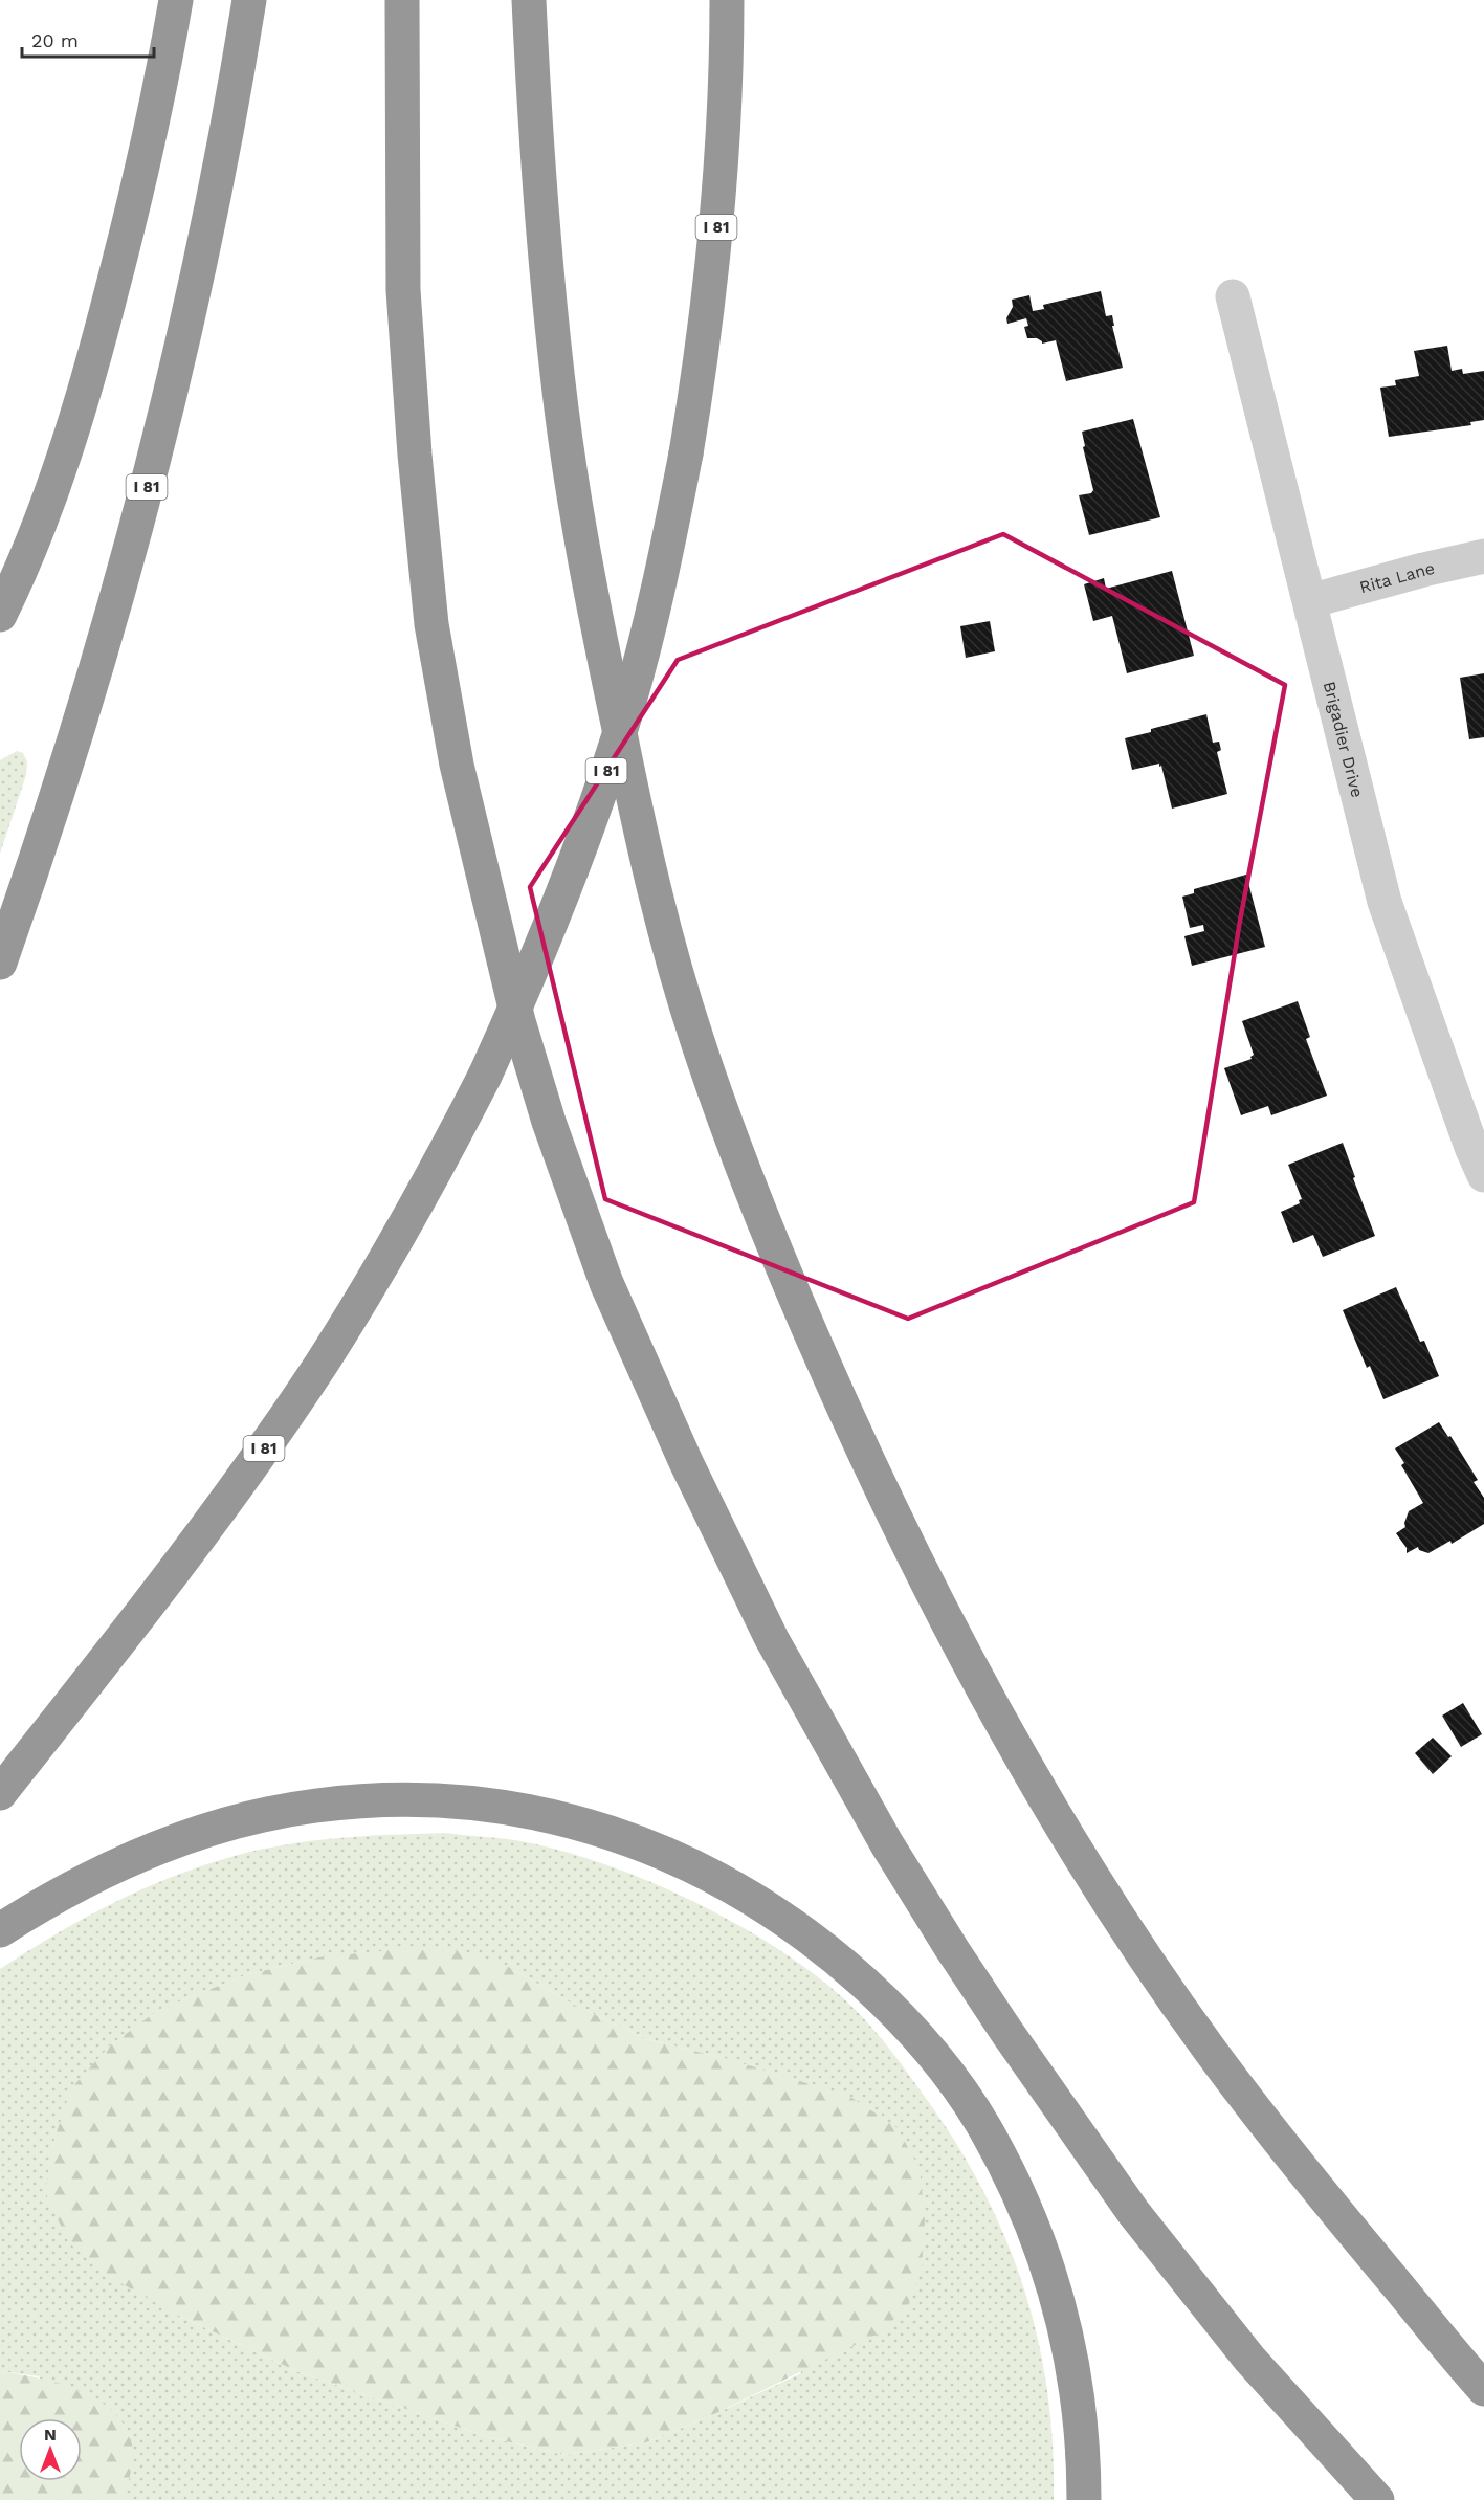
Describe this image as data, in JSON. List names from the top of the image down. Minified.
{"streets":{"highway":["I 81"],"street":["Rita Lane","Brigadier Drive"]},"crossings":[["Rita Lane","Brigadier Drive"]],"scale_bar":"20 m","north":"top"}
